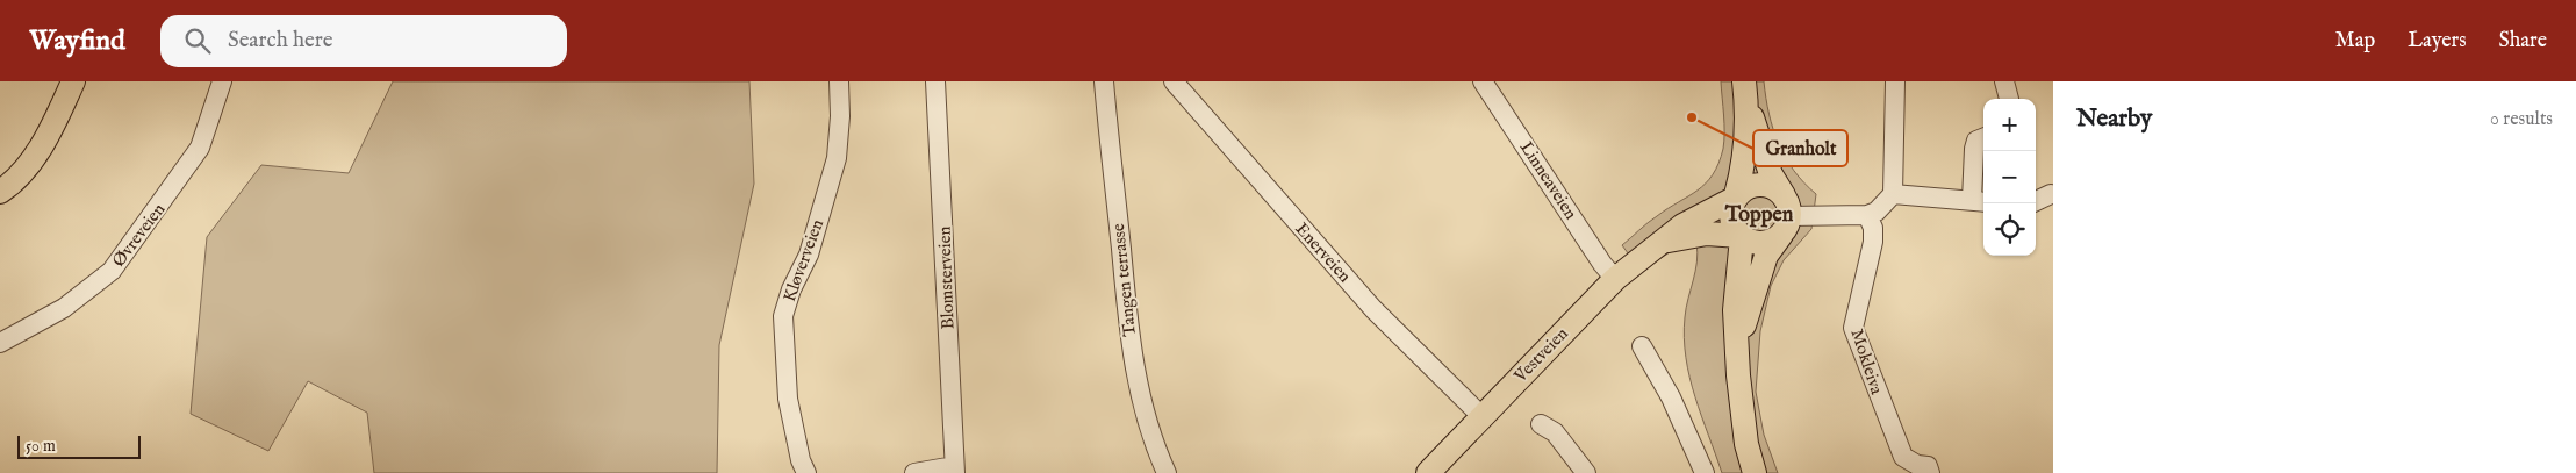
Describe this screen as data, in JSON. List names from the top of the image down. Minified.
{"streets":{"main road":["Vestveien"],"street":["Linneaveien","Øvreveien","Enerveien","Kløverveien","Blomsterveien","Tangen terrasse","Mokleiva"]},"crossings":[["Linneaveien","Vestveien"],["Enerveien","Vestveien"]],"districts":["Toppen"],"places":["Granholt"],"scale_bar":"50 m","page":{"header":"Wayfind","search":"Search here","nav":["Map","Layers","Share"],"heading":["Nearby","0 results"],"map_buttons":["+","−"],"scale":"50 m"}}
